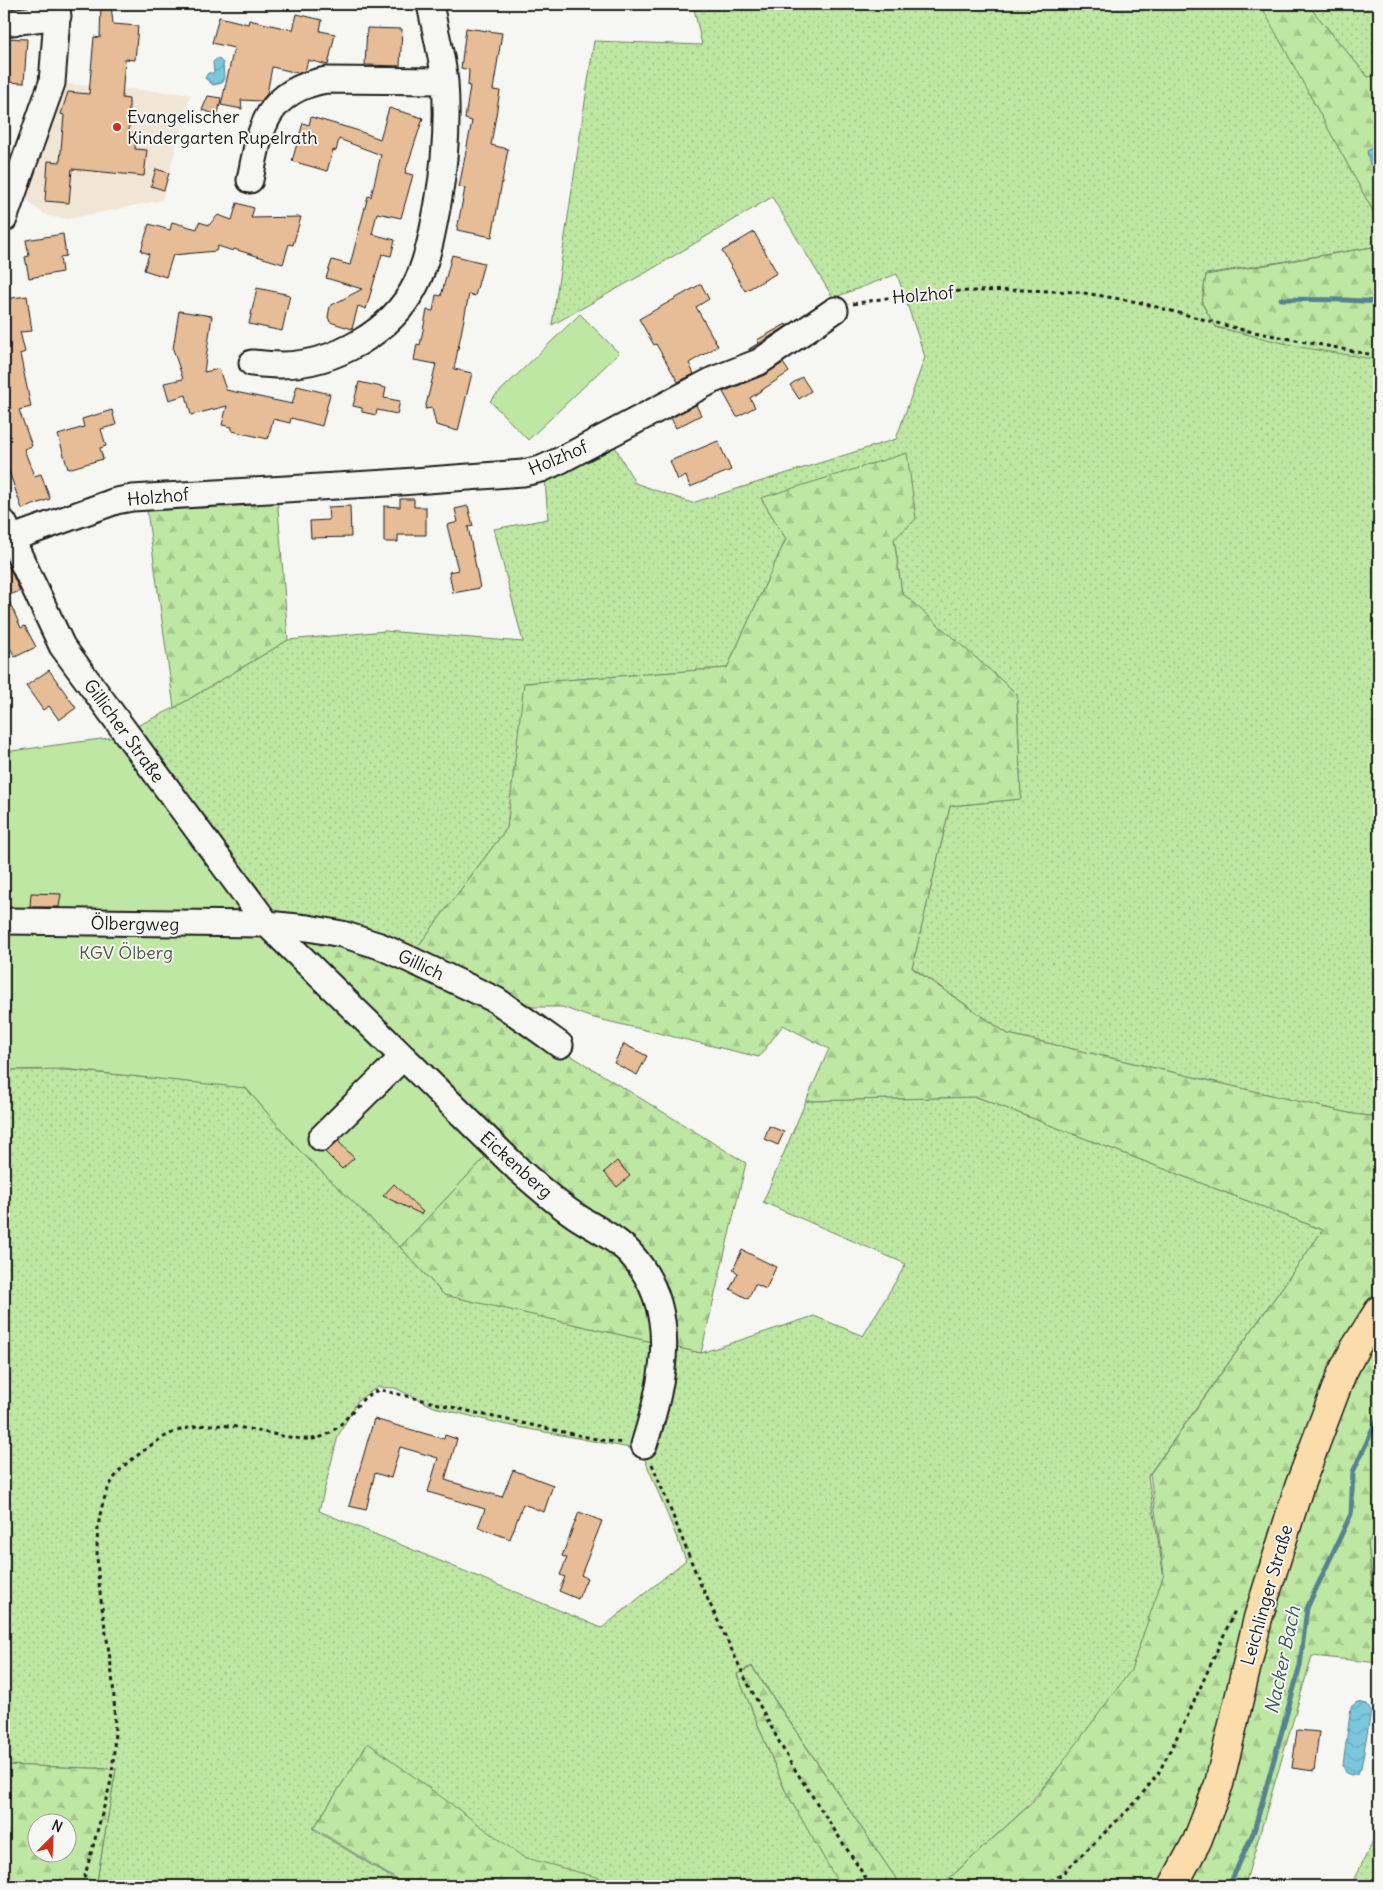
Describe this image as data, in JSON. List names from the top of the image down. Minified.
{"streets":{"main road":["Leichlinger Straße"],"street":["Holzhof","Gillicher Straße","Ölbergweg","Gillich","Eickenberg"]},"crossings":[["Holzhof","Gillicher Straße"],["Gillicher Straße","Ölbergweg"],["Gillicher Straße","Gillich"],["Gillicher Straße","Eickenberg"],["Ölbergweg","Gillich"],["Ölbergweg","Eickenberg"],["Gillich","Eickenberg"]],"water":["Nacker Bach"],"parks":["KGV Ölberg"],"places":["Evangelischer Kindergarten Rupelrath"],"north":"top right"}
